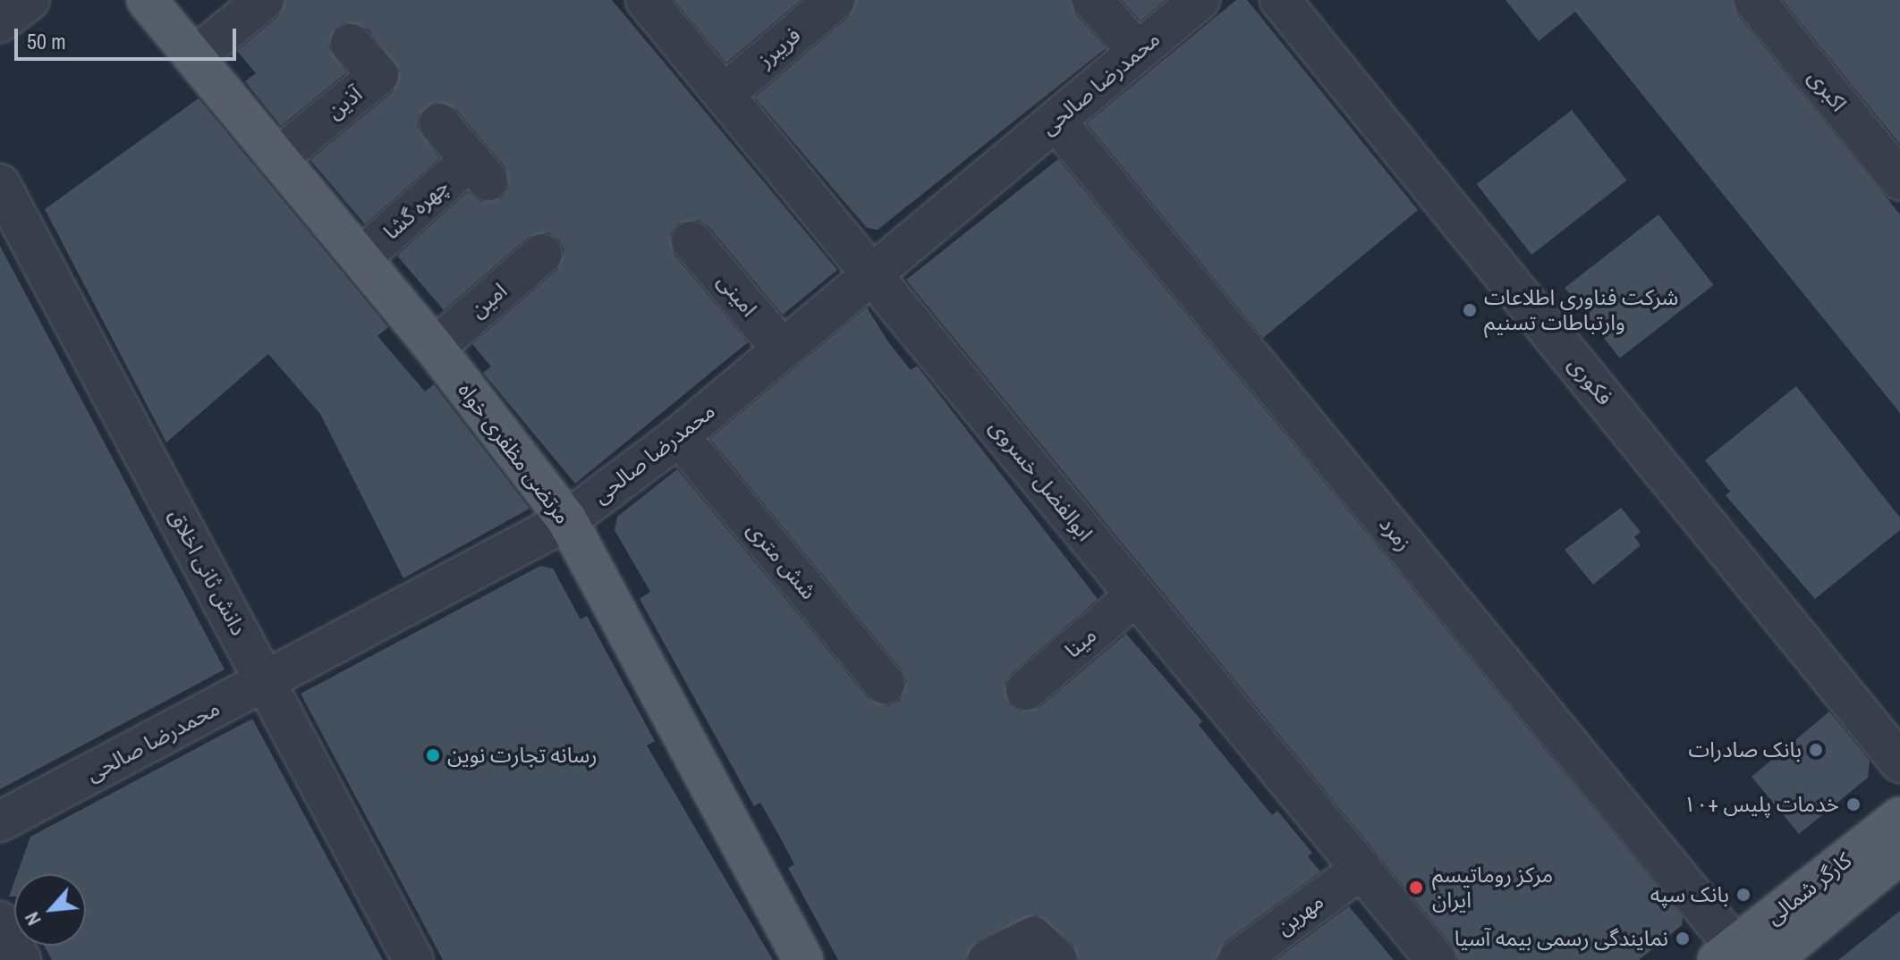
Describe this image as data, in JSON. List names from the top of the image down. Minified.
{"streets":{"main road":["مرتضی مظفری خواه","کارگر شمالی"],"street":["فریبرز","محمدرضا صالحی","اکبری","آذین","چهره گشا","امینی","امین","فکوری","ابوالفضل خسروی","زمرد","شش متری","دانش ثانی اخلاق","مینا","مهرین"]},"crossings":[["فریبرز","ابوالفضل خسروی"],["محمدرضا صالحی","امینی"],["محمدرضا صالحی","مرتضی مظفری خواه"],["محمدرضا صالحی","ابوالفضل خسروی"],["محمدرضا صالحی","زمرد"],["محمدرضا صالحی","شش متری"],["محمدرضا صالحی","دانش ثانی اخلاق"],["آذین","مرتضی مظفری خواه"],["چهره گشا","مرتضی مظفری خواه"],["امین","مرتضی مظفری خواه"],["ابوالفضل خسروی","مینا"],["ابوالفضل خسروی","مهرین"],["زمرد","کارگر شمالی"]],"places":["شرکت فناوری اطلاعات وارتباطات تسنیم","بانک صادرات","رسانه تجارت نوین","خدمات پلیس +۱۰","مرکز روماتیسم ایران","بانک سپه","نمایندگی رسمی بیمه آسیا"],"scale_bar":"50 m","north":"bottom left"}
